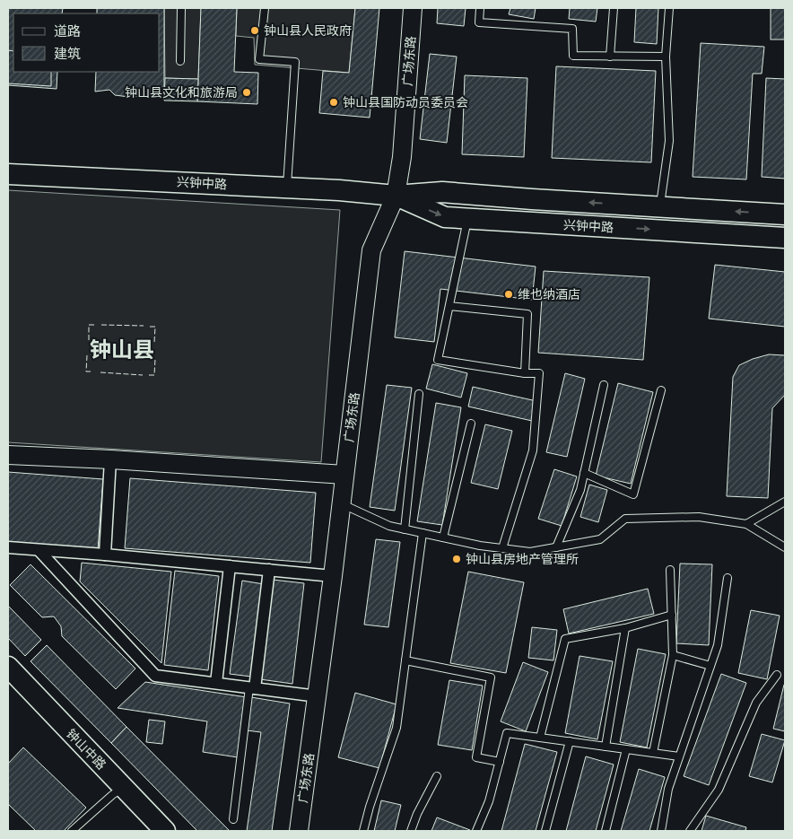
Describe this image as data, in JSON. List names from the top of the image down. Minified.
{"streets":{"main road":["兴钟中路","钟山中路"],"street":["广场东路"]},"crossings":[["广场东路","兴钟中路"]],"districts":["钟山县"],"places":["钟山县人民政府","钟山县文化和旅游局","钟山县国防动员委员会","维也纳酒店","钟山县房地产管理所"],"legend":["道路","建筑"]}
